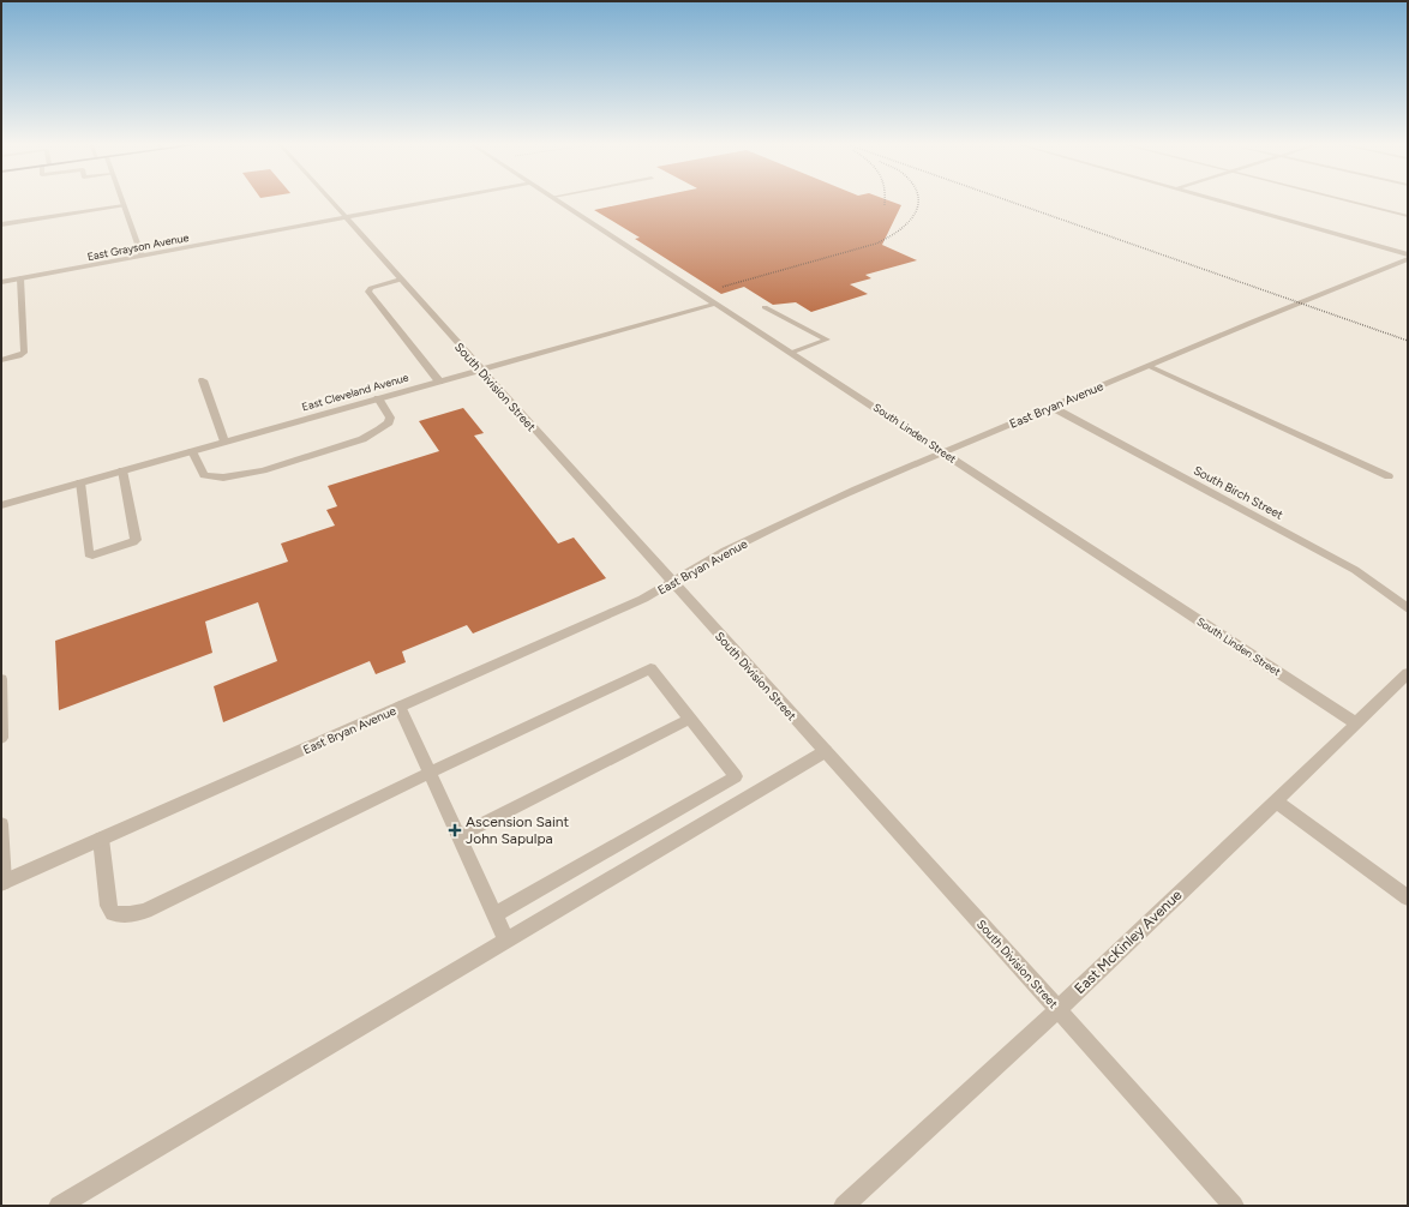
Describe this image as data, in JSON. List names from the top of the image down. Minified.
{"streets":{"street":["East Grayson Avenue","South Division Street","East Cleveland Avenue","East Bryan Avenue","South Linden Street","South Birch Street","East McKinley Avenue"]},"crossings":[["East Grayson Avenue","South Division Street"],["South Division Street","East Cleveland Avenue"],["South Division Street","East Bryan Avenue"],["South Division Street","East McKinley Avenue"],["East Cleveland Avenue","South Linden Street"],["East Bryan Avenue","South Linden Street"],["East Bryan Avenue","South Birch Street"],["South Linden Street","East McKinley Avenue"]],"places":{"health":["Ascension Saint John Sapulpa"]}}
